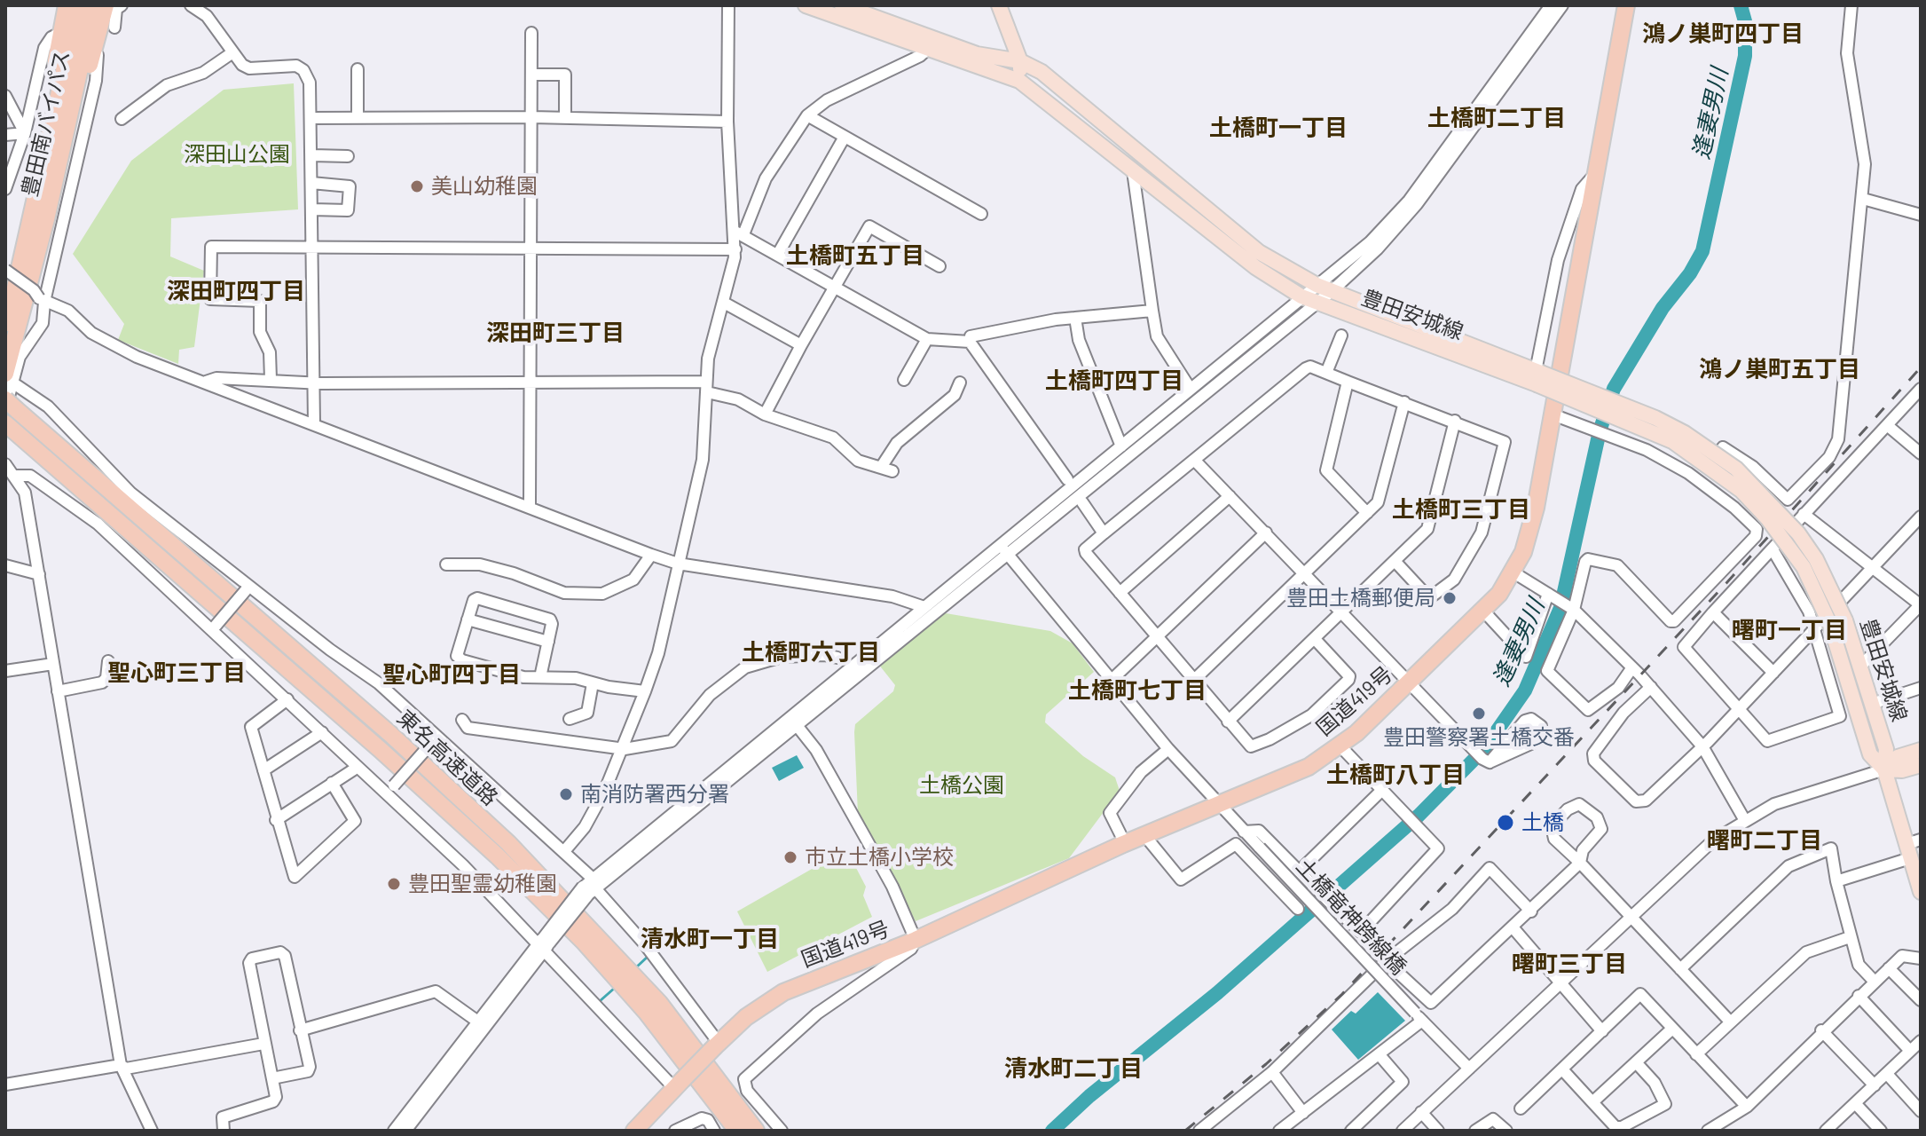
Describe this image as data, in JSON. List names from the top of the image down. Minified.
{"streets":{"highway":["豊田南バイパス","国道419号","東名高速道路"],"main road":["豊田安城線"],"street":["土橋竜神跨線橋"]},"crossings":[["国道419号","土橋竜神跨線橋"]],"districts":["鴻ノ巣町四丁目","土橋町二丁目","土橋町一丁目","土橋町五丁目","深田町四丁目","深田町三丁目","鴻ノ巣町五丁目","土橋町四丁目","土橋町三丁目","曙町一丁目","土橋町六丁目","聖心町三丁目","聖心町四丁目","土橋町七丁目","土橋町八丁目","曙町二丁目","清水町一丁目","曙町三丁目","清水町二丁目"],"water":["逢妻男川"],"parks":["深田山公園","土橋公園"],"places":["美山幼稚園","豊田土橋郵便局","豊田警察署土橋交番","南消防署西分署","土橋","市立土橋小学校","豊田聖霊幼稚園"]}
